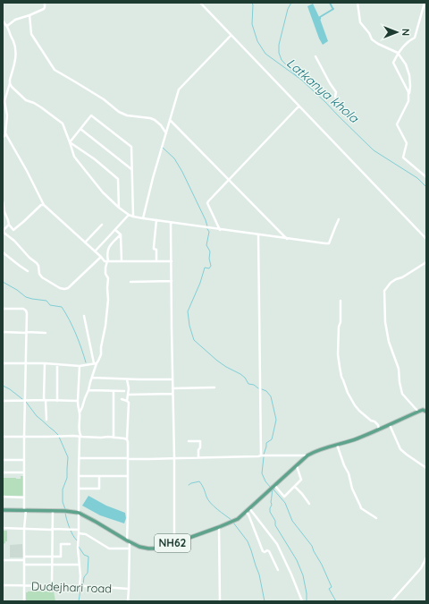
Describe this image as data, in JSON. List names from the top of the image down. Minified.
{"streets":{"main road":["NH62"],"street":["Dudejhari road"]},"water":["Latkanya khola"],"north":"right"}
